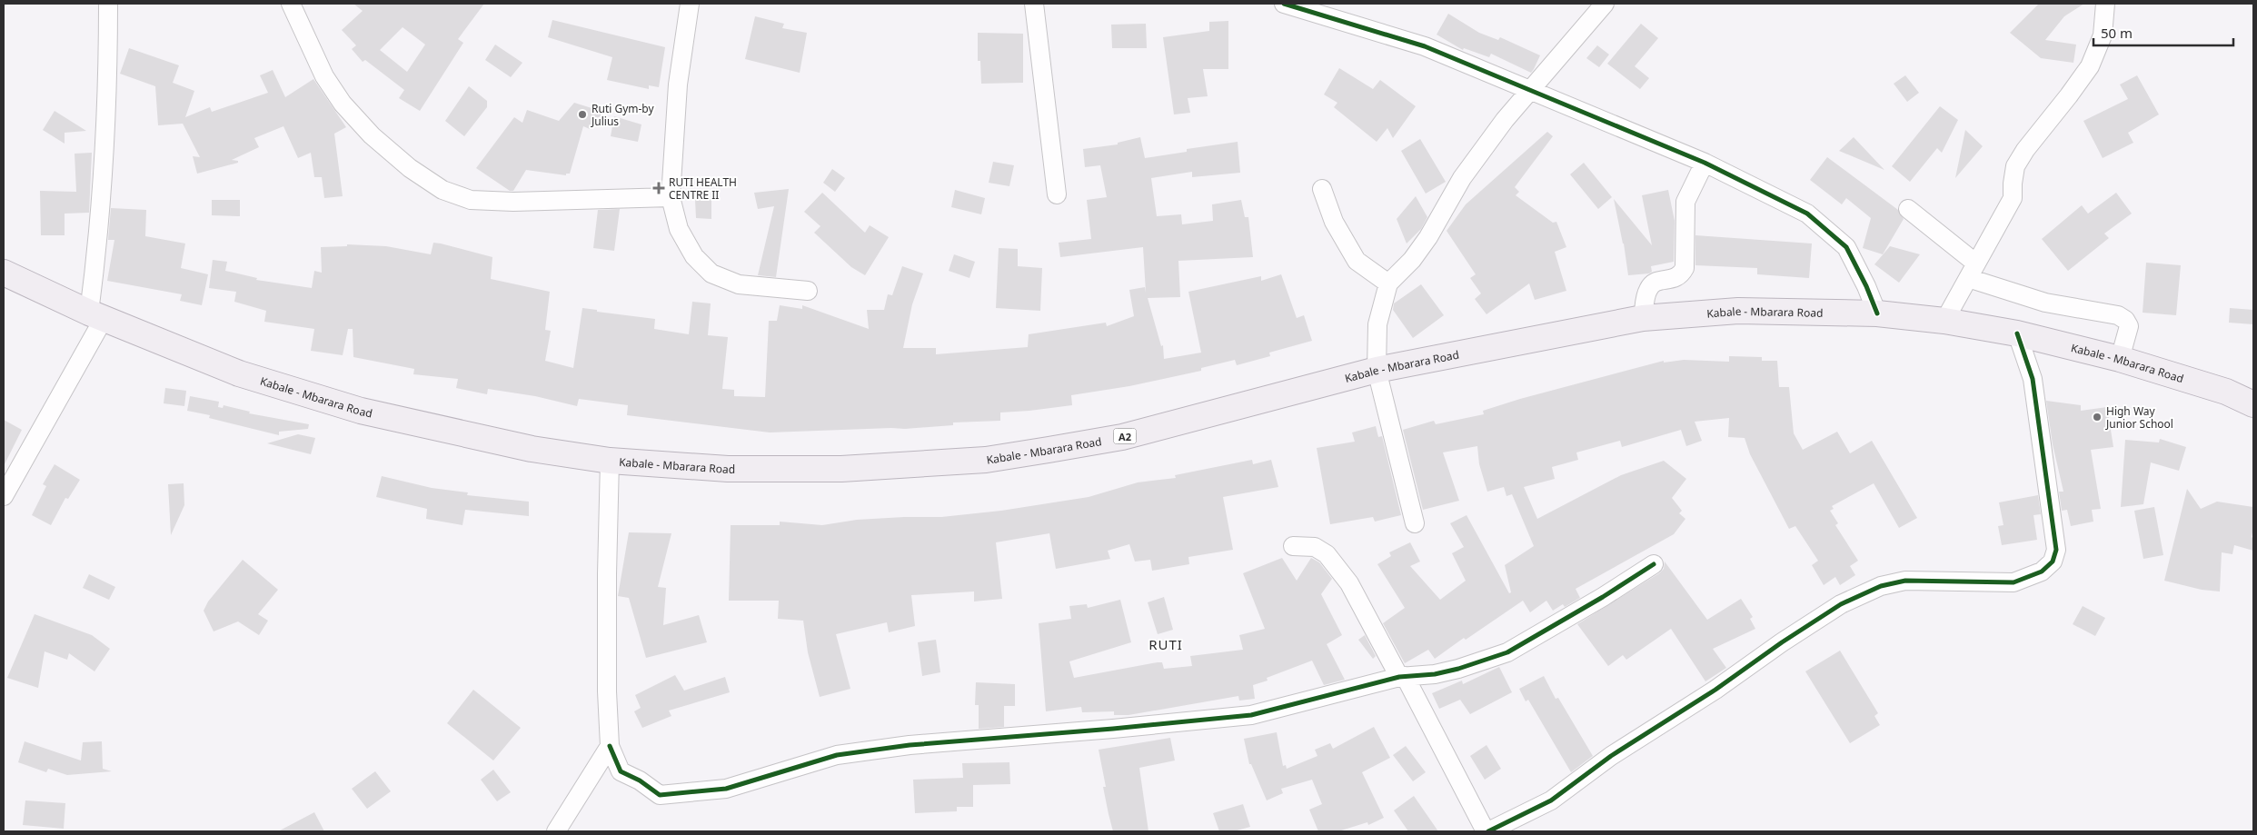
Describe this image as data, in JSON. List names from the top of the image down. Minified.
{"streets":{"main road":["Kabale - Mbarara Road","A2"]},"districts":["RUTI"],"places":{"other":["Ruti Gym-by Julius","High Way Junior School"],"health":["RUTI HEALTH CENTRE II"]},"scale_bar":"50 m"}
